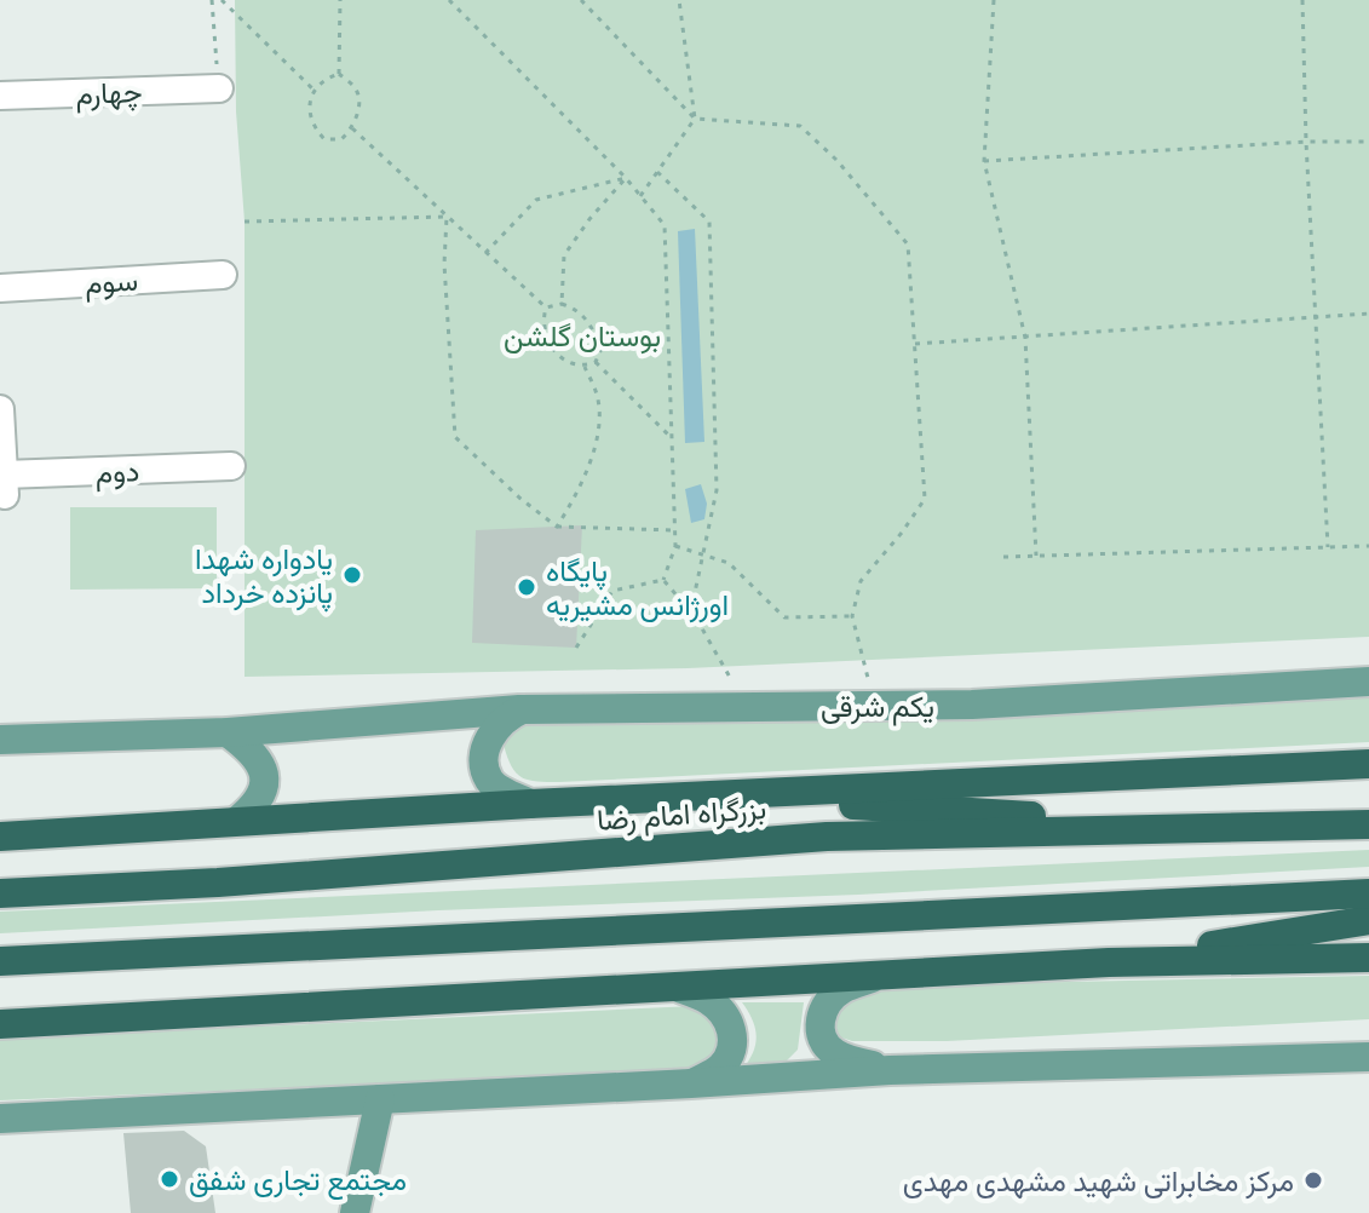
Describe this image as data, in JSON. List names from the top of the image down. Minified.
{"streets":{"highway":["بزرگراه امام رضا"],"main road":["یکم شرقی"],"street":["چهارم","سوم","دوم"]},"parks":["بوستان گلشن"],"places":["یادواره شهدا پانزده خرداد","پایگاه اورژانس مشیریه","مجتمع تجاری شفق","مرکز مخابراتی شهید مشهدی مهدی"]}
